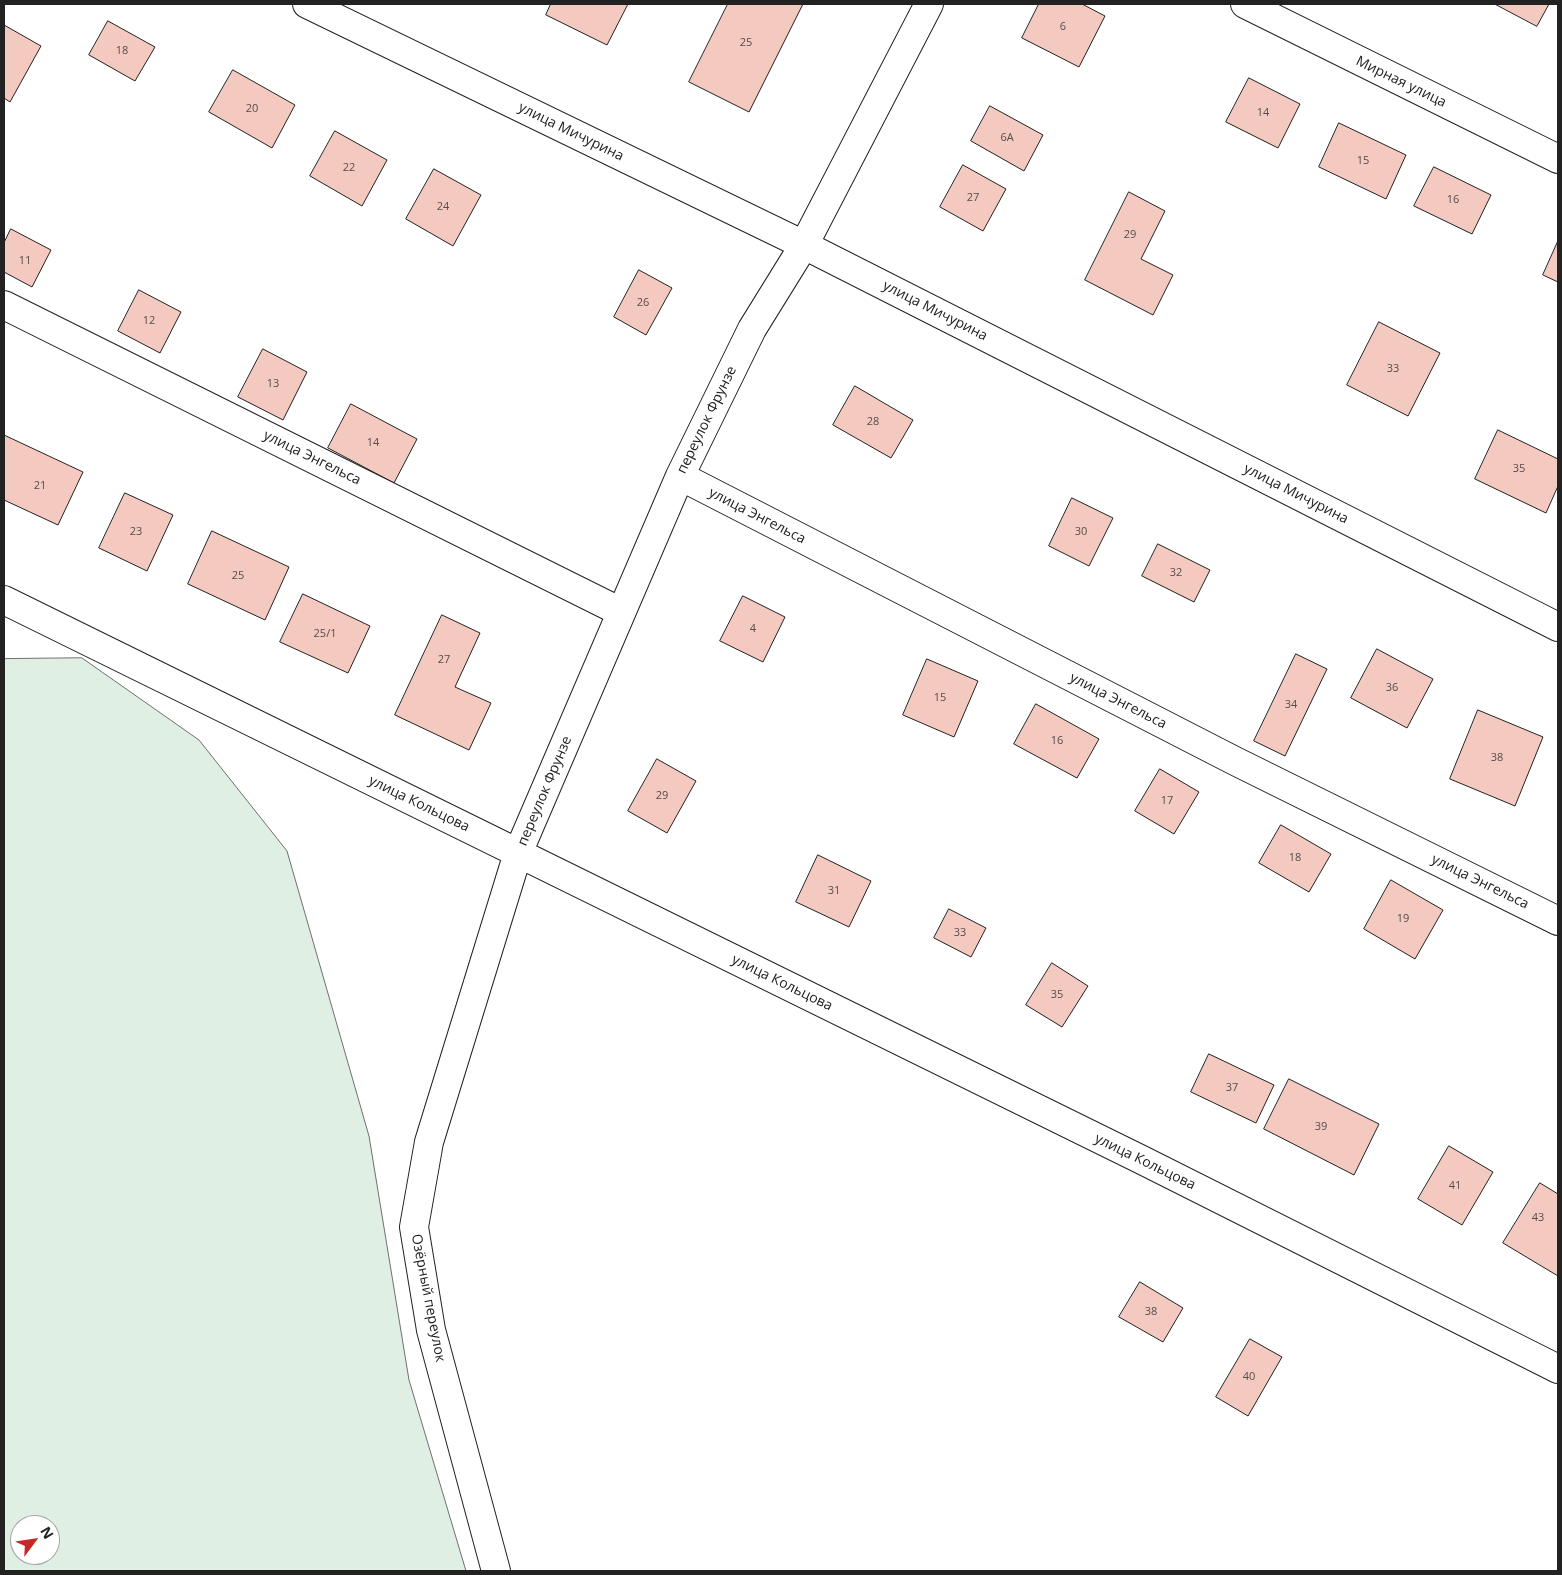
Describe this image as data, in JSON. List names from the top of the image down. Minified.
{"streets":{"street":["Мирная улица","улица Мичурина","переулок Фрунзе","улица Энгельса","улица Кольцова","Озёрный переулок"]},"crossings":[["улица Мичурина","переулок Фрунзе"],["переулок Фрунзе","улица Энгельса"],["переулок Фрунзе","улица Кольцова"],["переулок Фрунзе","Озёрный переулок"],["улица Кольцова","Озёрный переулок"]],"house_numbers":["6","25","18","20","14","6А","15","22","27","16","24","29","11","26","12","33","13","28","14","35","21","23","30","32","25","4","25/1","27","36","15","34","16","38","29","17","18","31","19","33","35","37","39","41","43","38","40"],"north":"top right"}
